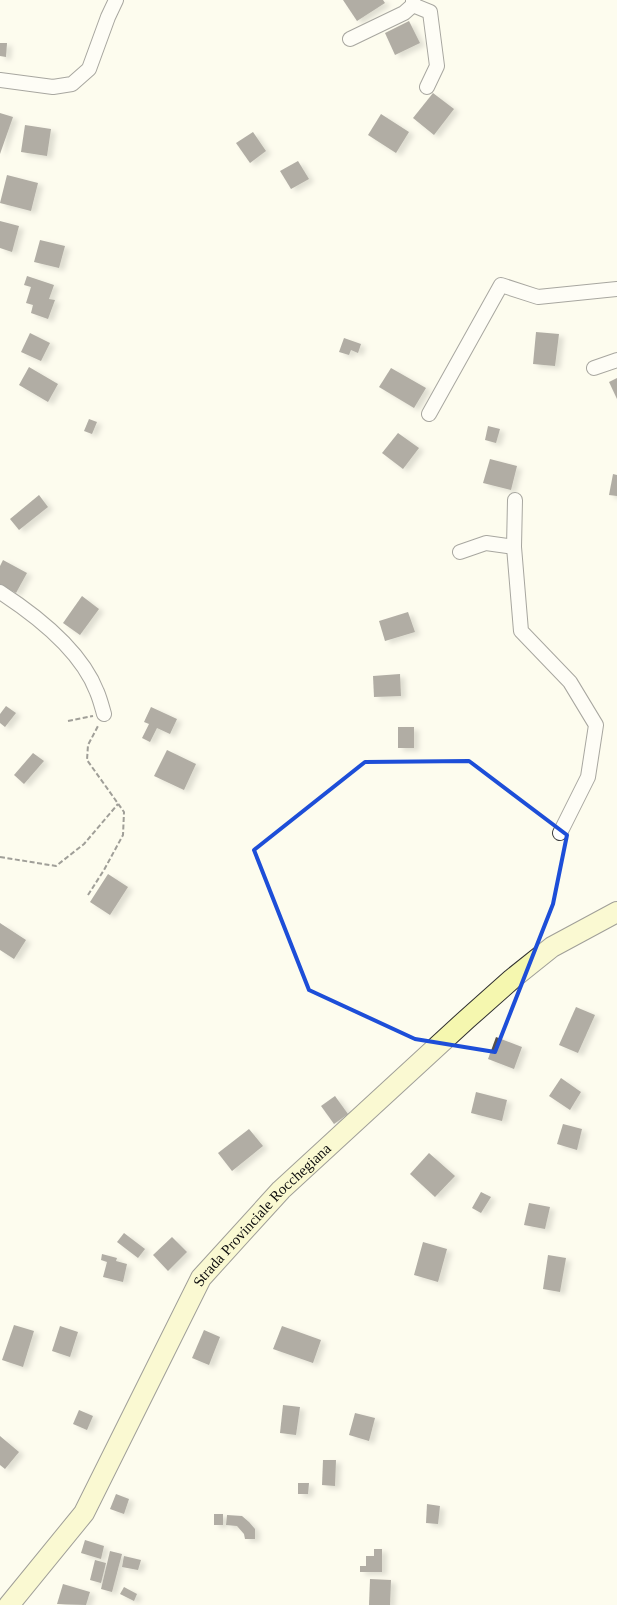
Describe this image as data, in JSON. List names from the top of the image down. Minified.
{"streets":{"main road":["Strada Provinciale Rocchegiana"]}}
